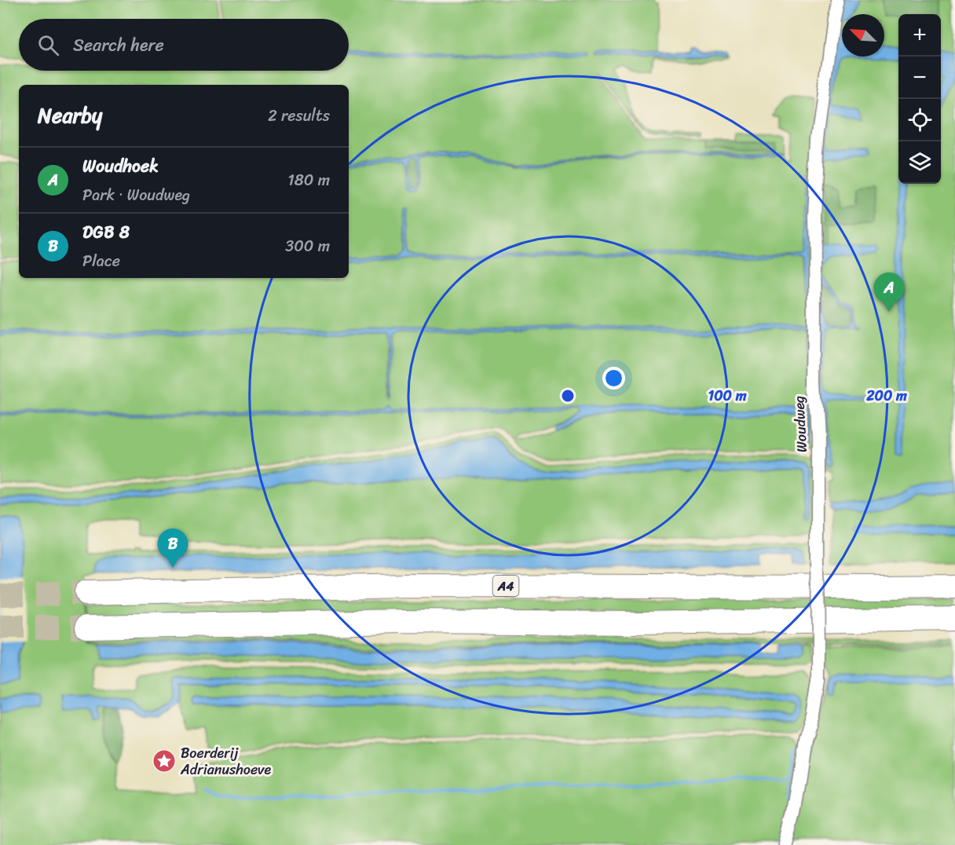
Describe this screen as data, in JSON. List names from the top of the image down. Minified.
{"streets":{"highway":["A4"],"street":["Woudweg"]},"places":{"place":["Boerderij Adrianushoeve"]},"north":"top left","page":{"map_buttons":["+","−"],"search":"Search here","heading":["Nearby","2 results"],"list":[{"mark":"A","name":"Woudhoek","note":"Park · Woudweg","value":"180 m"},{"mark":"B","name":"DGB 8","note":"Place","value":"300 m"}],"pins":["A","B"]},"rings":["100 m","200 m"]}
